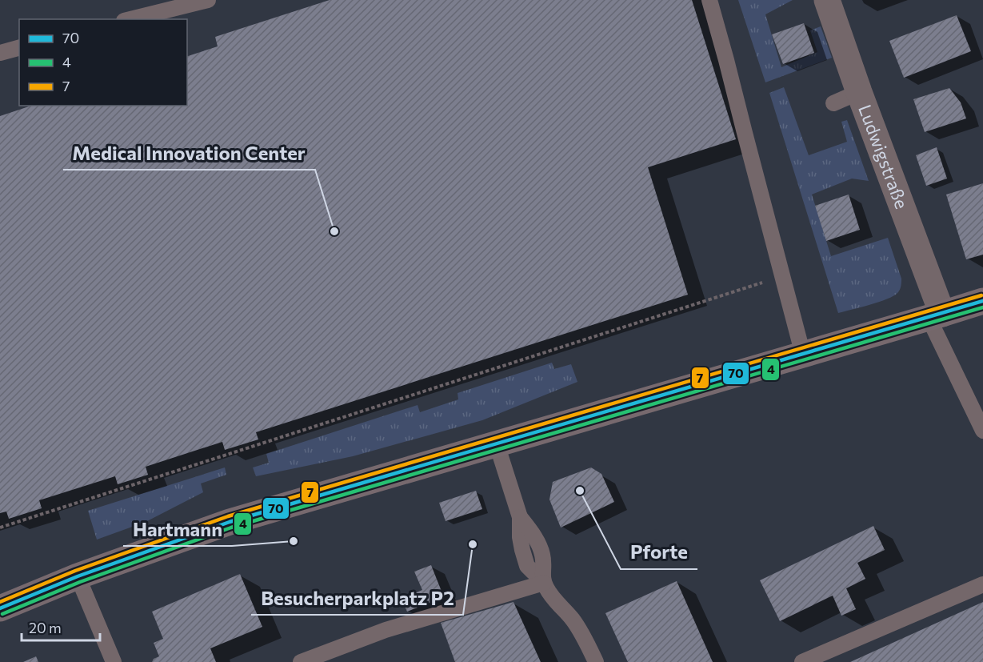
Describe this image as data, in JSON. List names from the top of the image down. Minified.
{"streets":{"street":["Ludwigstraße"]},"places":["Medical Innovation Center","Pforte","Hartmann","Besucherparkplatz P2"],"lines":["transit line 7","transit line 70","transit line 4"],"legend":["70","4","7"],"scale_bar":"20 m"}
